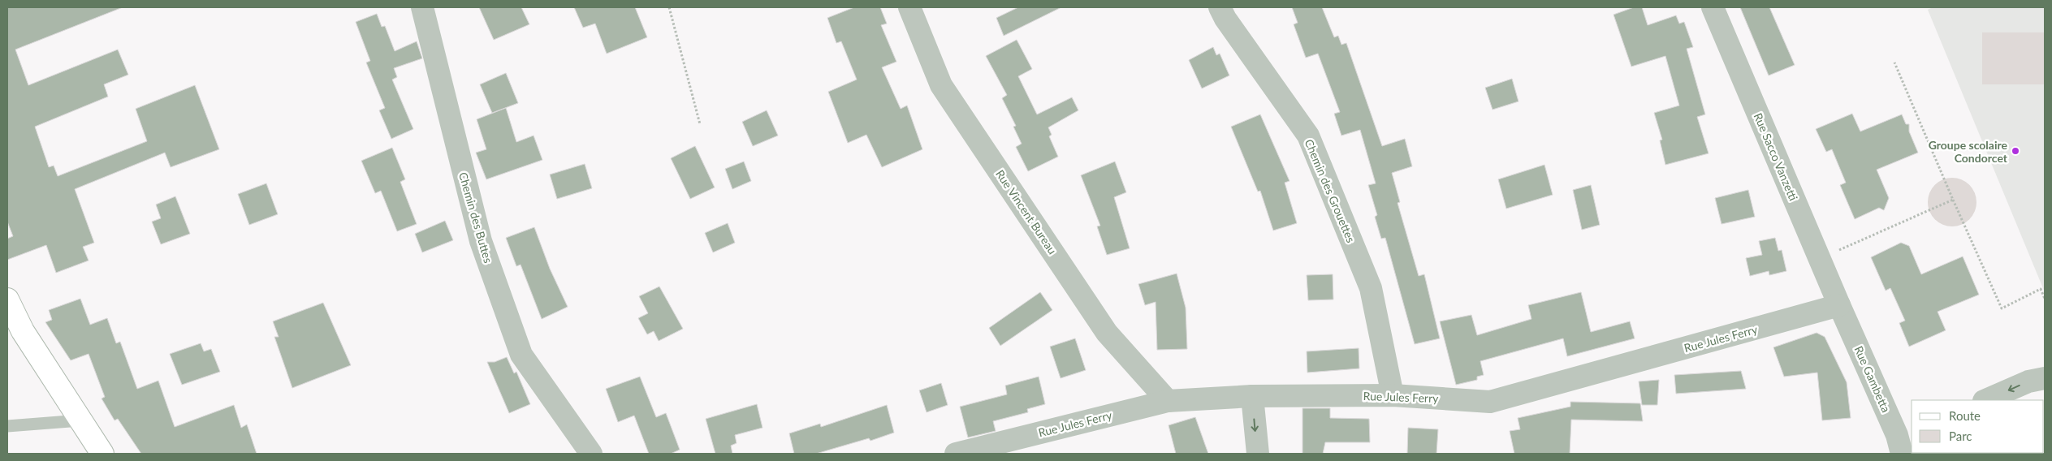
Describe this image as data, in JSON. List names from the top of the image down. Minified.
{"streets":{"street":["Rue Sacco Vanzetti","Chemin des Grouettes","Rue Vincent Bureau","Chemin des Buttes","Rue Jules Ferry","Rue Gambetta"]},"crossings":[["Rue Sacco Vanzetti","Rue Jules Ferry"],["Rue Sacco Vanzetti","Rue Gambetta"],["Chemin des Grouettes","Rue Jules Ferry"],["Rue Vincent Bureau","Rue Jules Ferry"],["Rue Jules Ferry","Rue Gambetta"]],"places":["Groupe scolaire Condorcet"],"legend":["Route","Parc"]}
